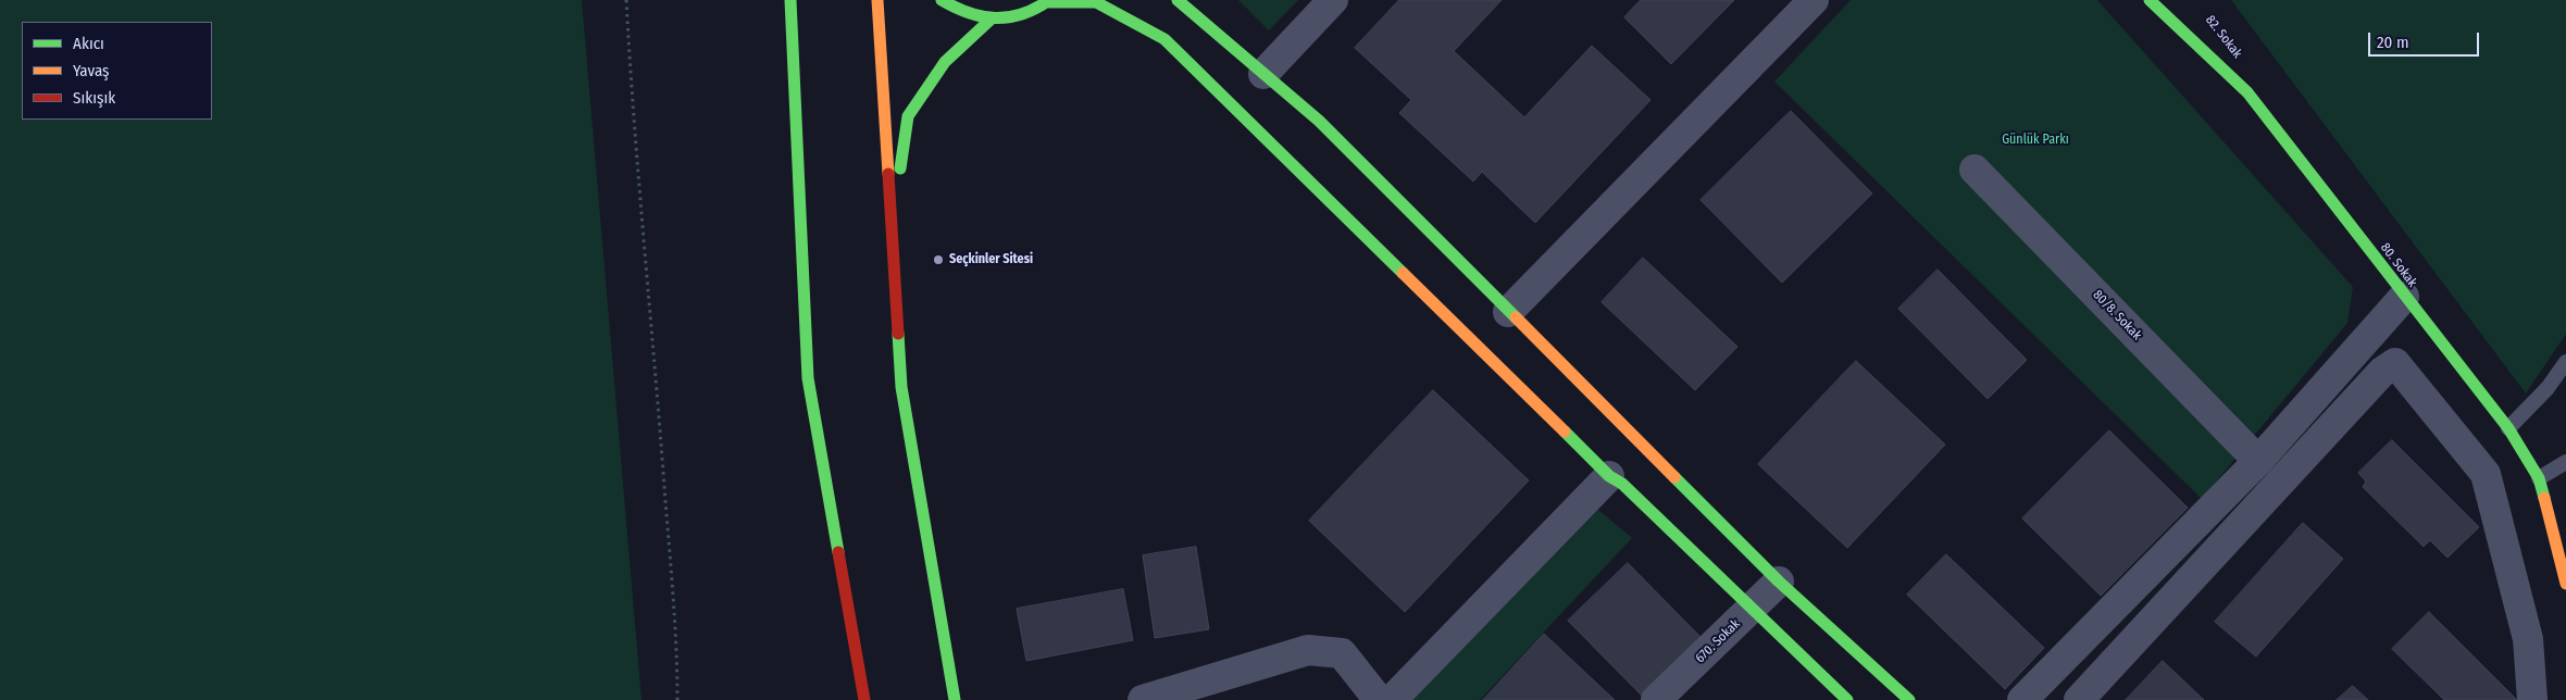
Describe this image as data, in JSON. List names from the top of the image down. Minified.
{"streets":{"main road":["82. Sokak","80. Sokak"],"street":["80/8. Sokak","670. Sokak"]},"crossings":[["82. Sokak","80. Sokak"]],"parks":["Günlük Parkı"],"places":["Seçkinler Sitesi"],"legend":["Akıcı","Yavaş","Sıkışık"],"scale_bar":"20 m"}
